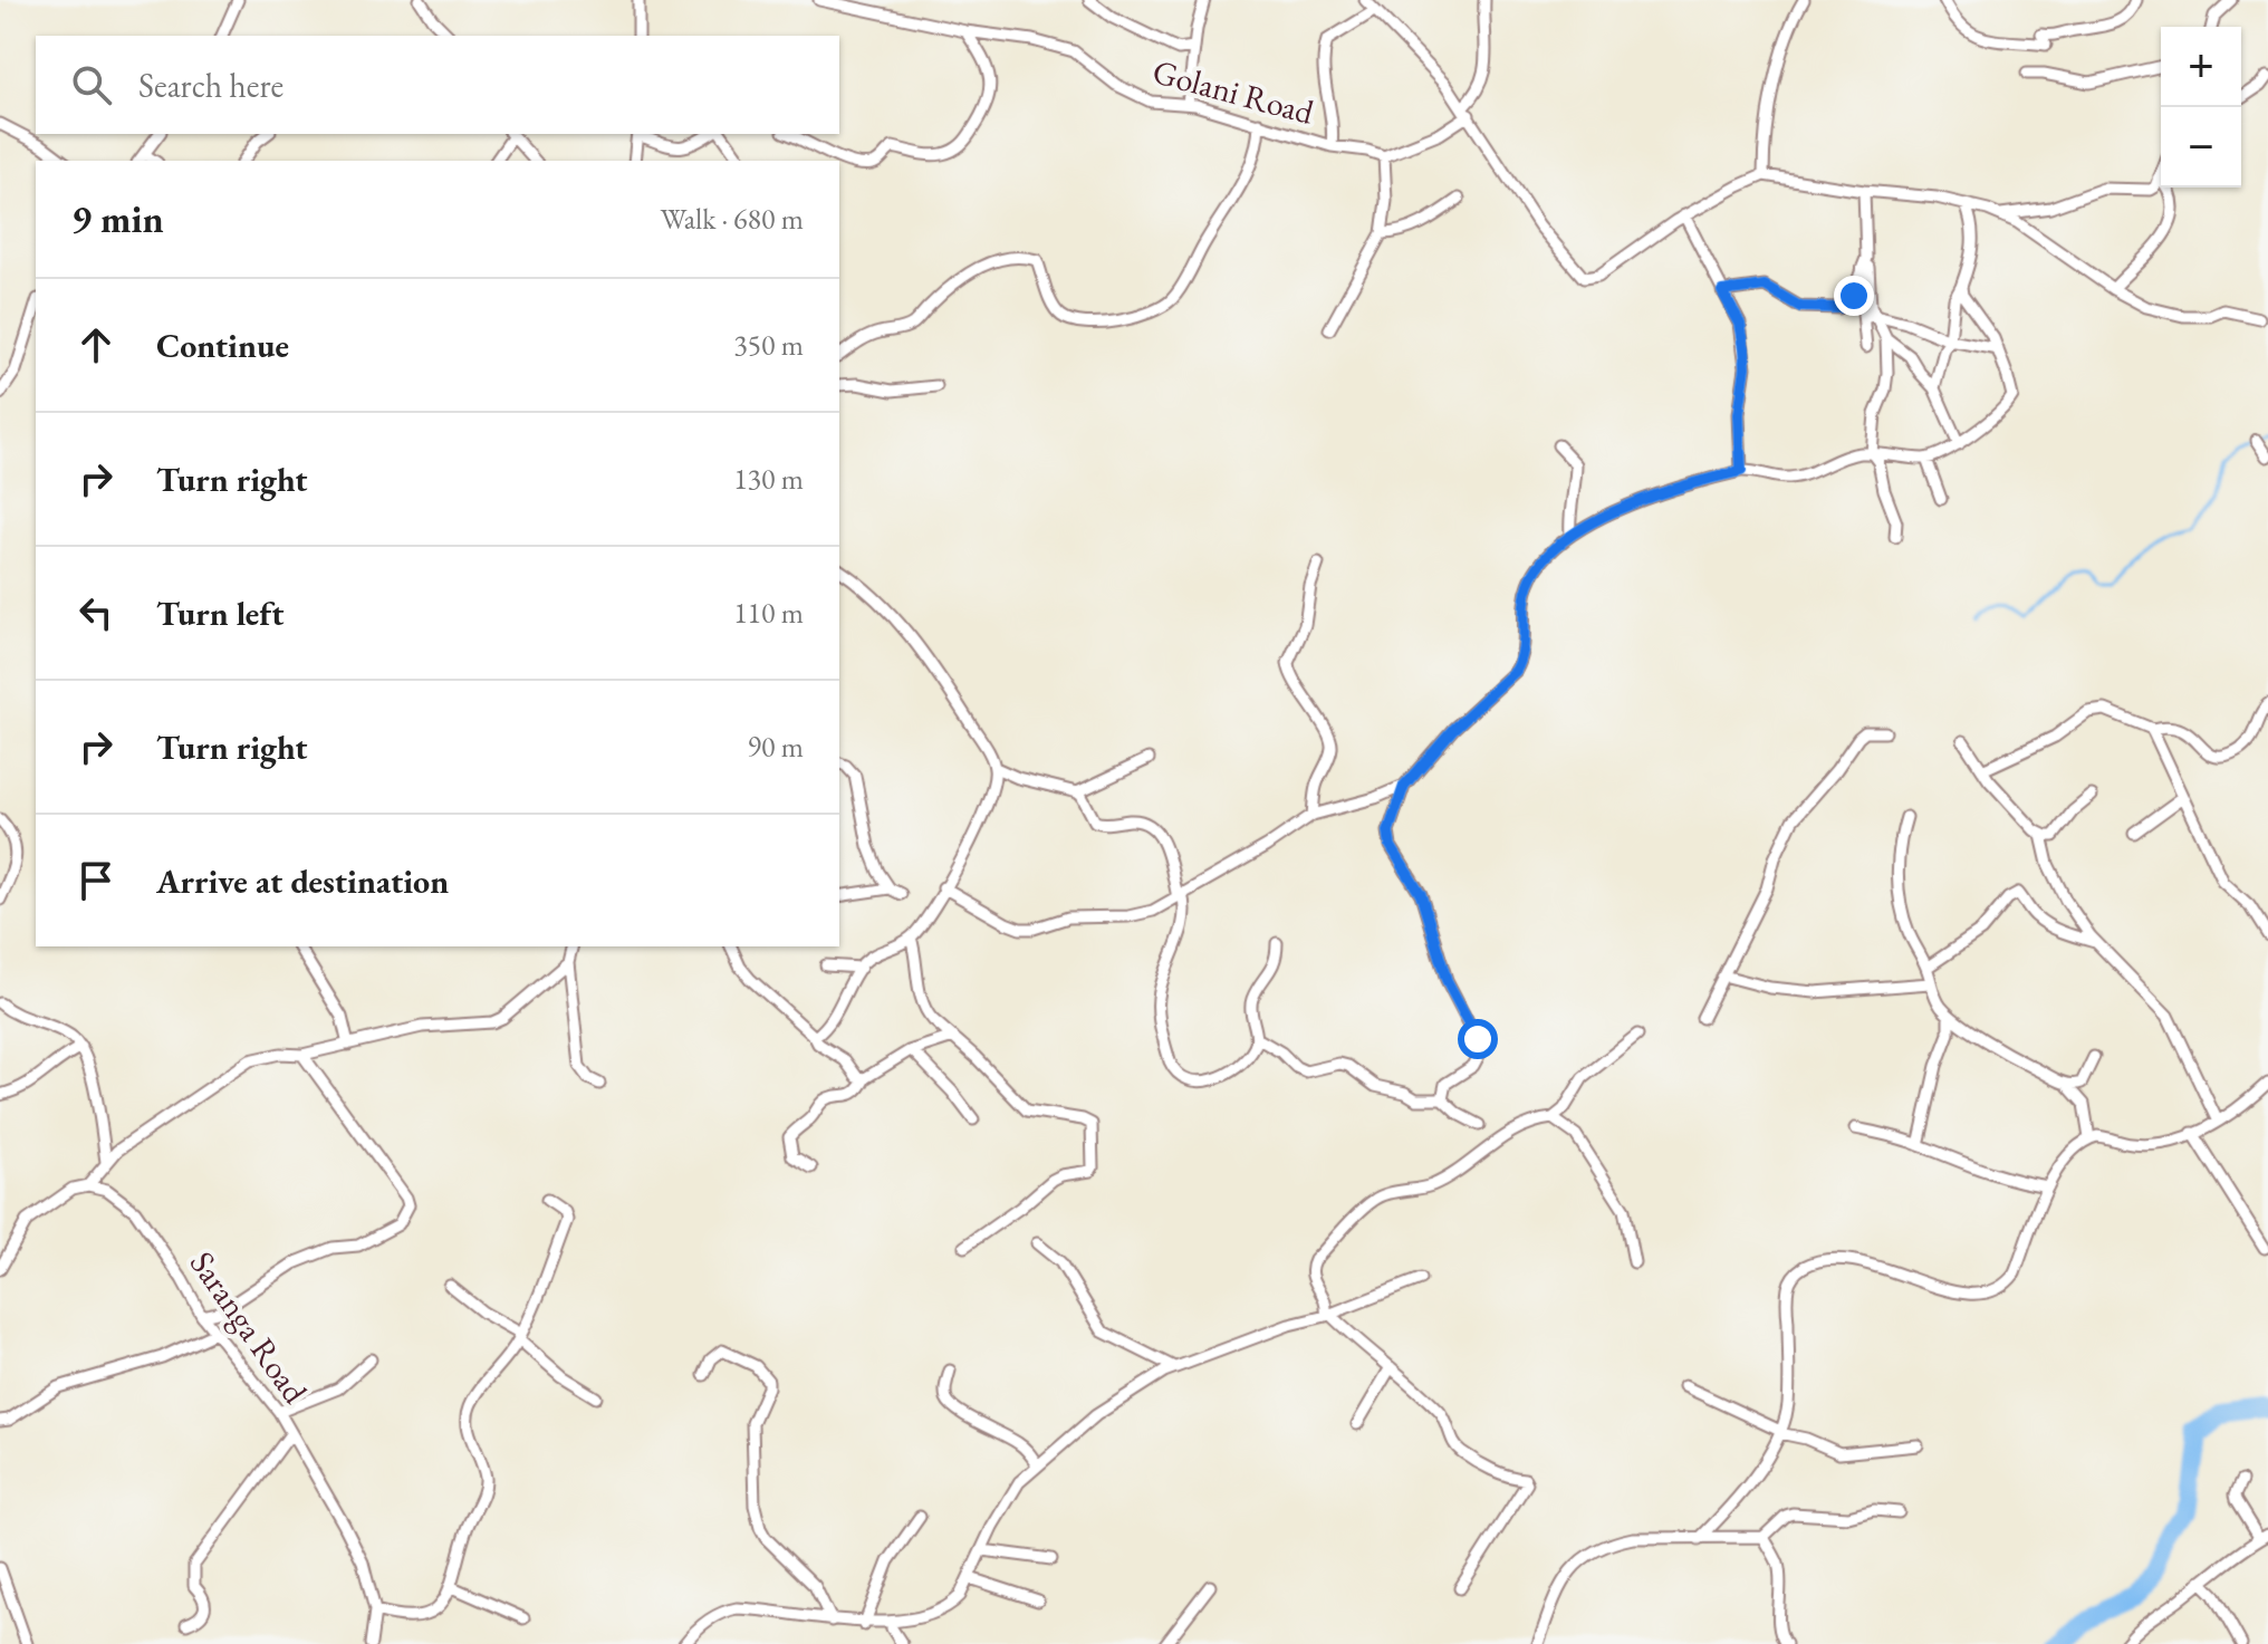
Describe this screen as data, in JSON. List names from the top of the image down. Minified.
{"streets":{"street":["Golani Road","Saranga Road"]},"page":{"map_buttons":["+","−"],"search":"Search here","heading":["9 min","Walk · 680 m"],"list":[["Continue","350 m"],["Turn right","130 m"],["Turn left","110 m"],["Turn right","90 m"],"Arrive at destination"]}}
